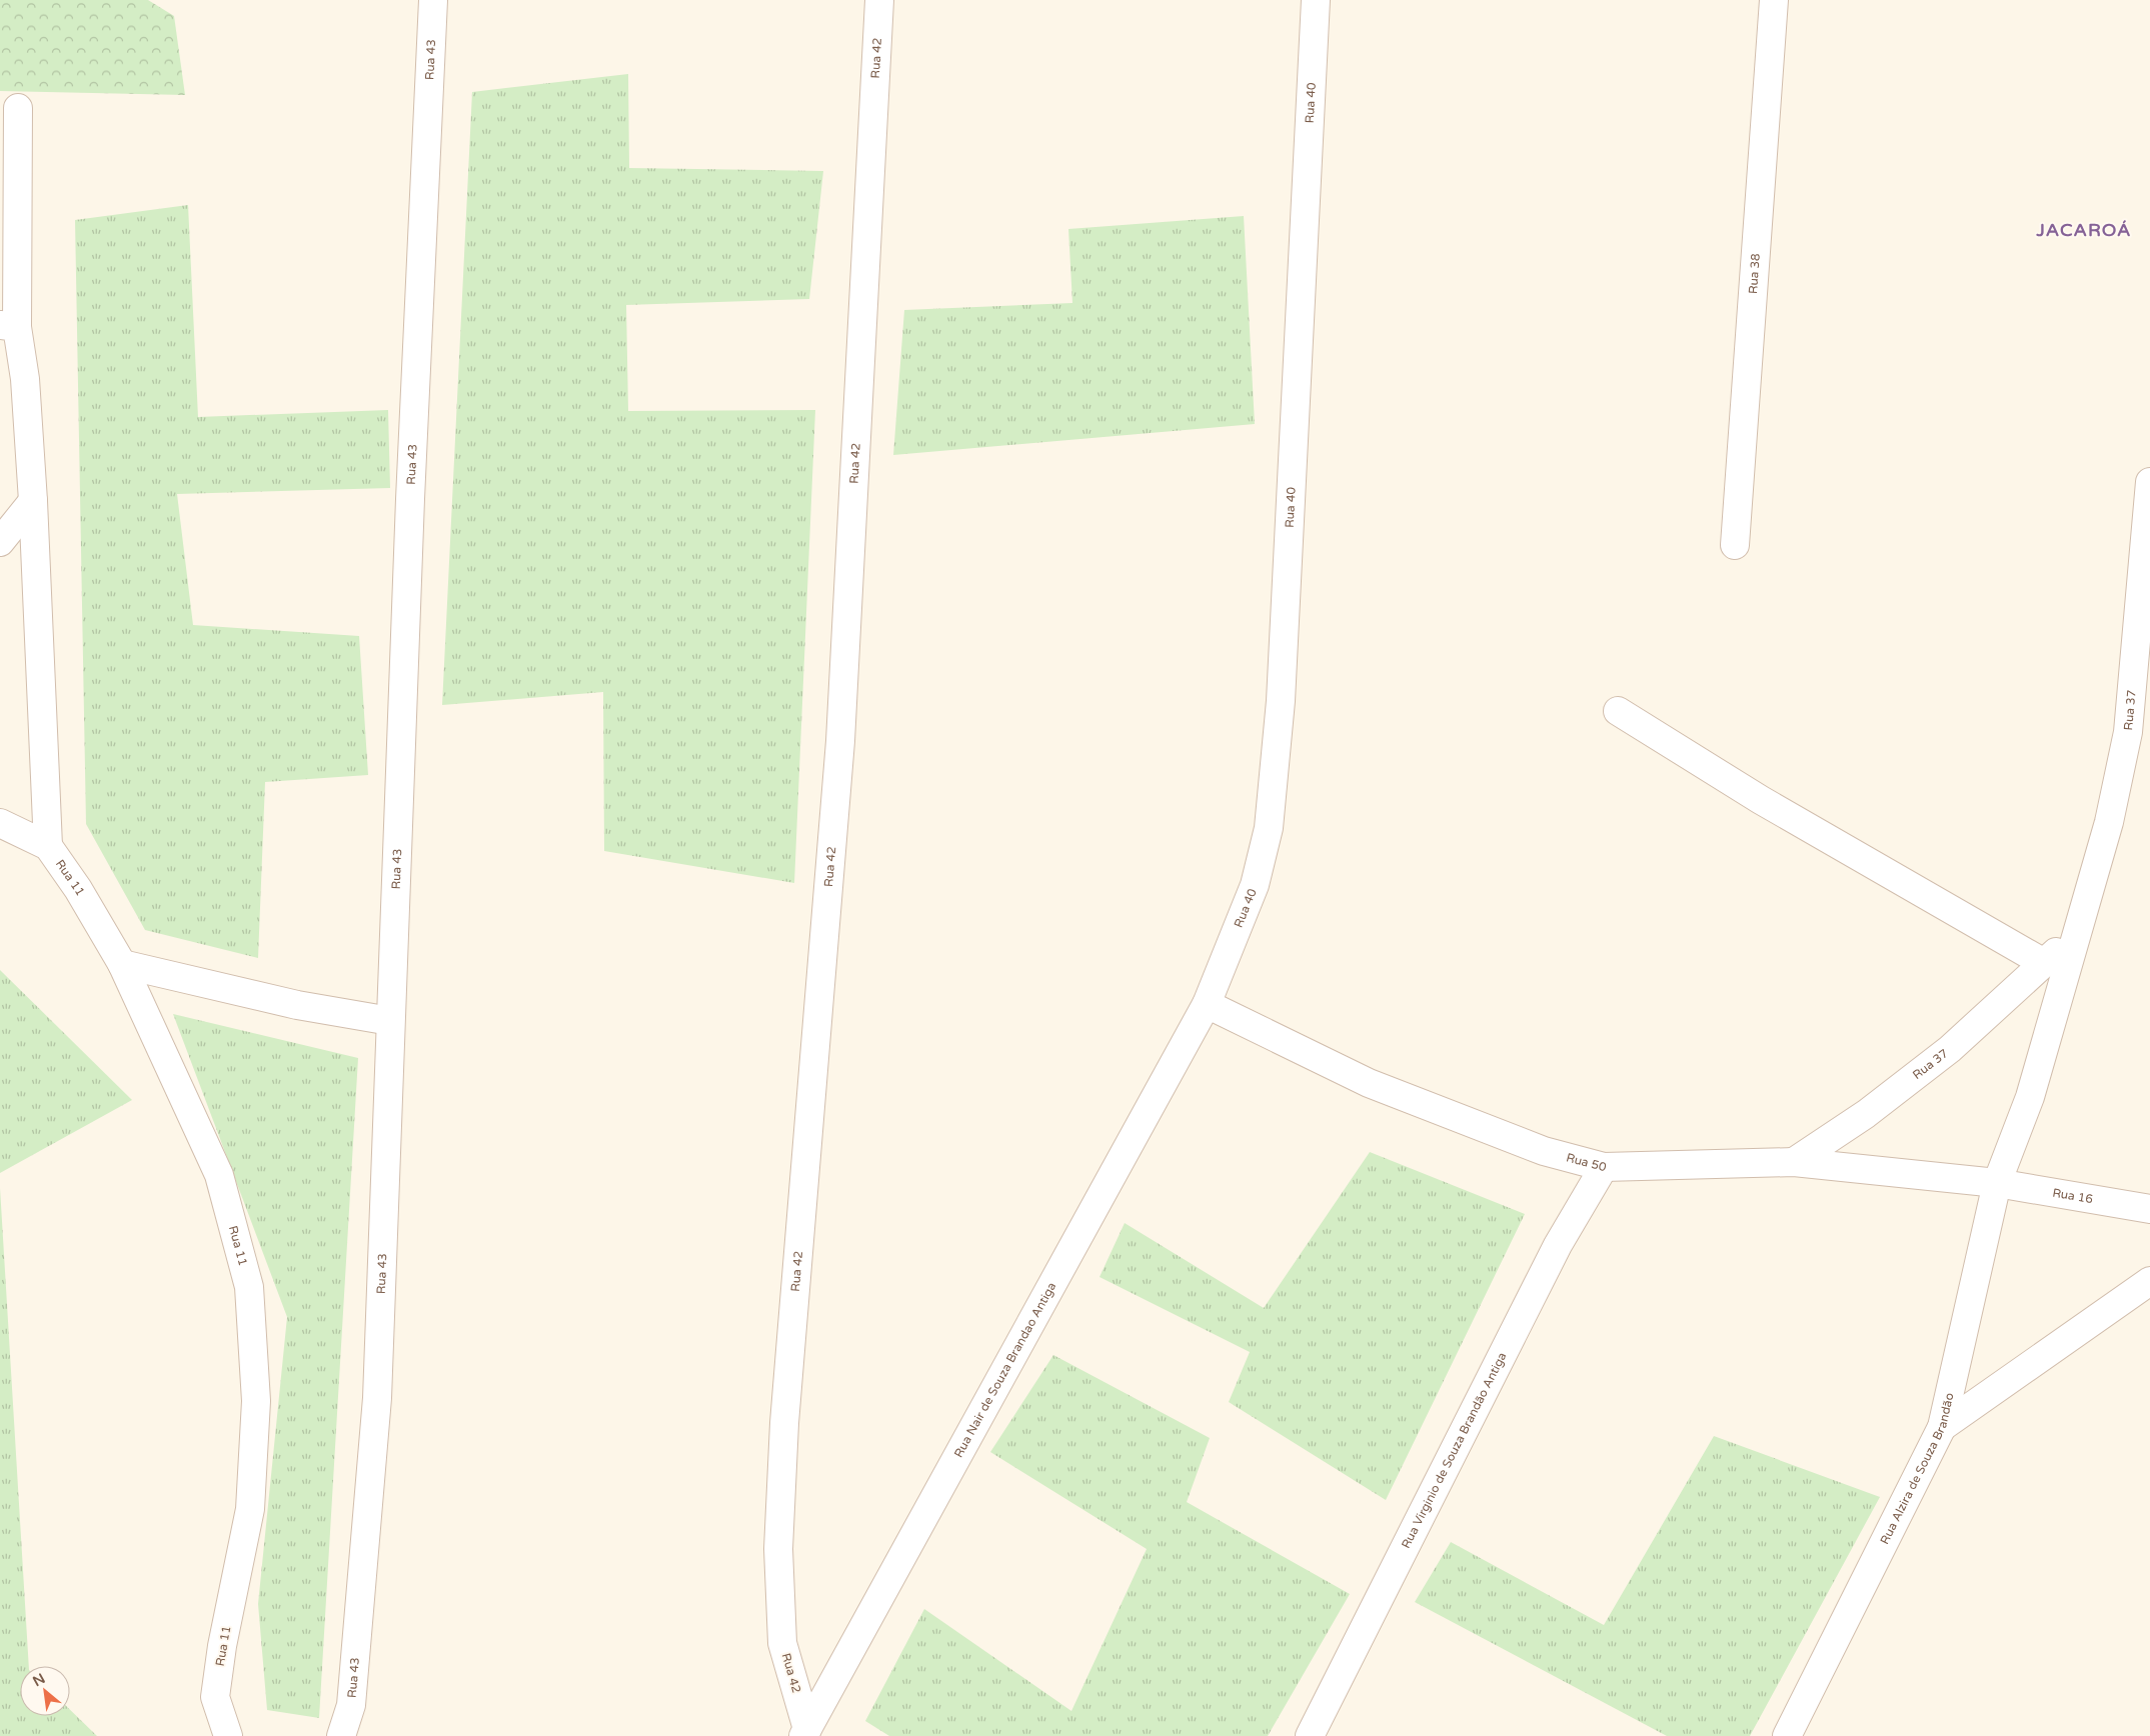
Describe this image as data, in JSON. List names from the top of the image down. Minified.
{"streets":{"street":["Rua 42","Rua 43","Rua 40","Rua 38","Rua 37","Rua 11","Rua 50","Rua 16","Rua Nair de Souza Brandao Antiga","Rua Virginio de Souza Brandão Antiga","Rua Alzira de Souza Brandão"]},"crossings":[["Rua 42","Rua Nair de Souza Brandao Antiga"],["Rua 40","Rua 50"],["Rua 40","Rua Nair de Souza Brandao Antiga"],["Rua 37","Rua 50"],["Rua 37","Rua 16"],["Rua 37","Rua Alzira de Souza Brandão"],["Rua 50","Rua 16"],["Rua 50","Rua Nair de Souza Brandao Antiga"],["Rua 50","Rua Virginio de Souza Brandão Antiga"],["Rua 50","Rua Alzira de Souza Brandão"],["Rua 16","Rua Alzira de Souza Brandão"]],"districts":["JACAROÁ"],"north":"top left"}
